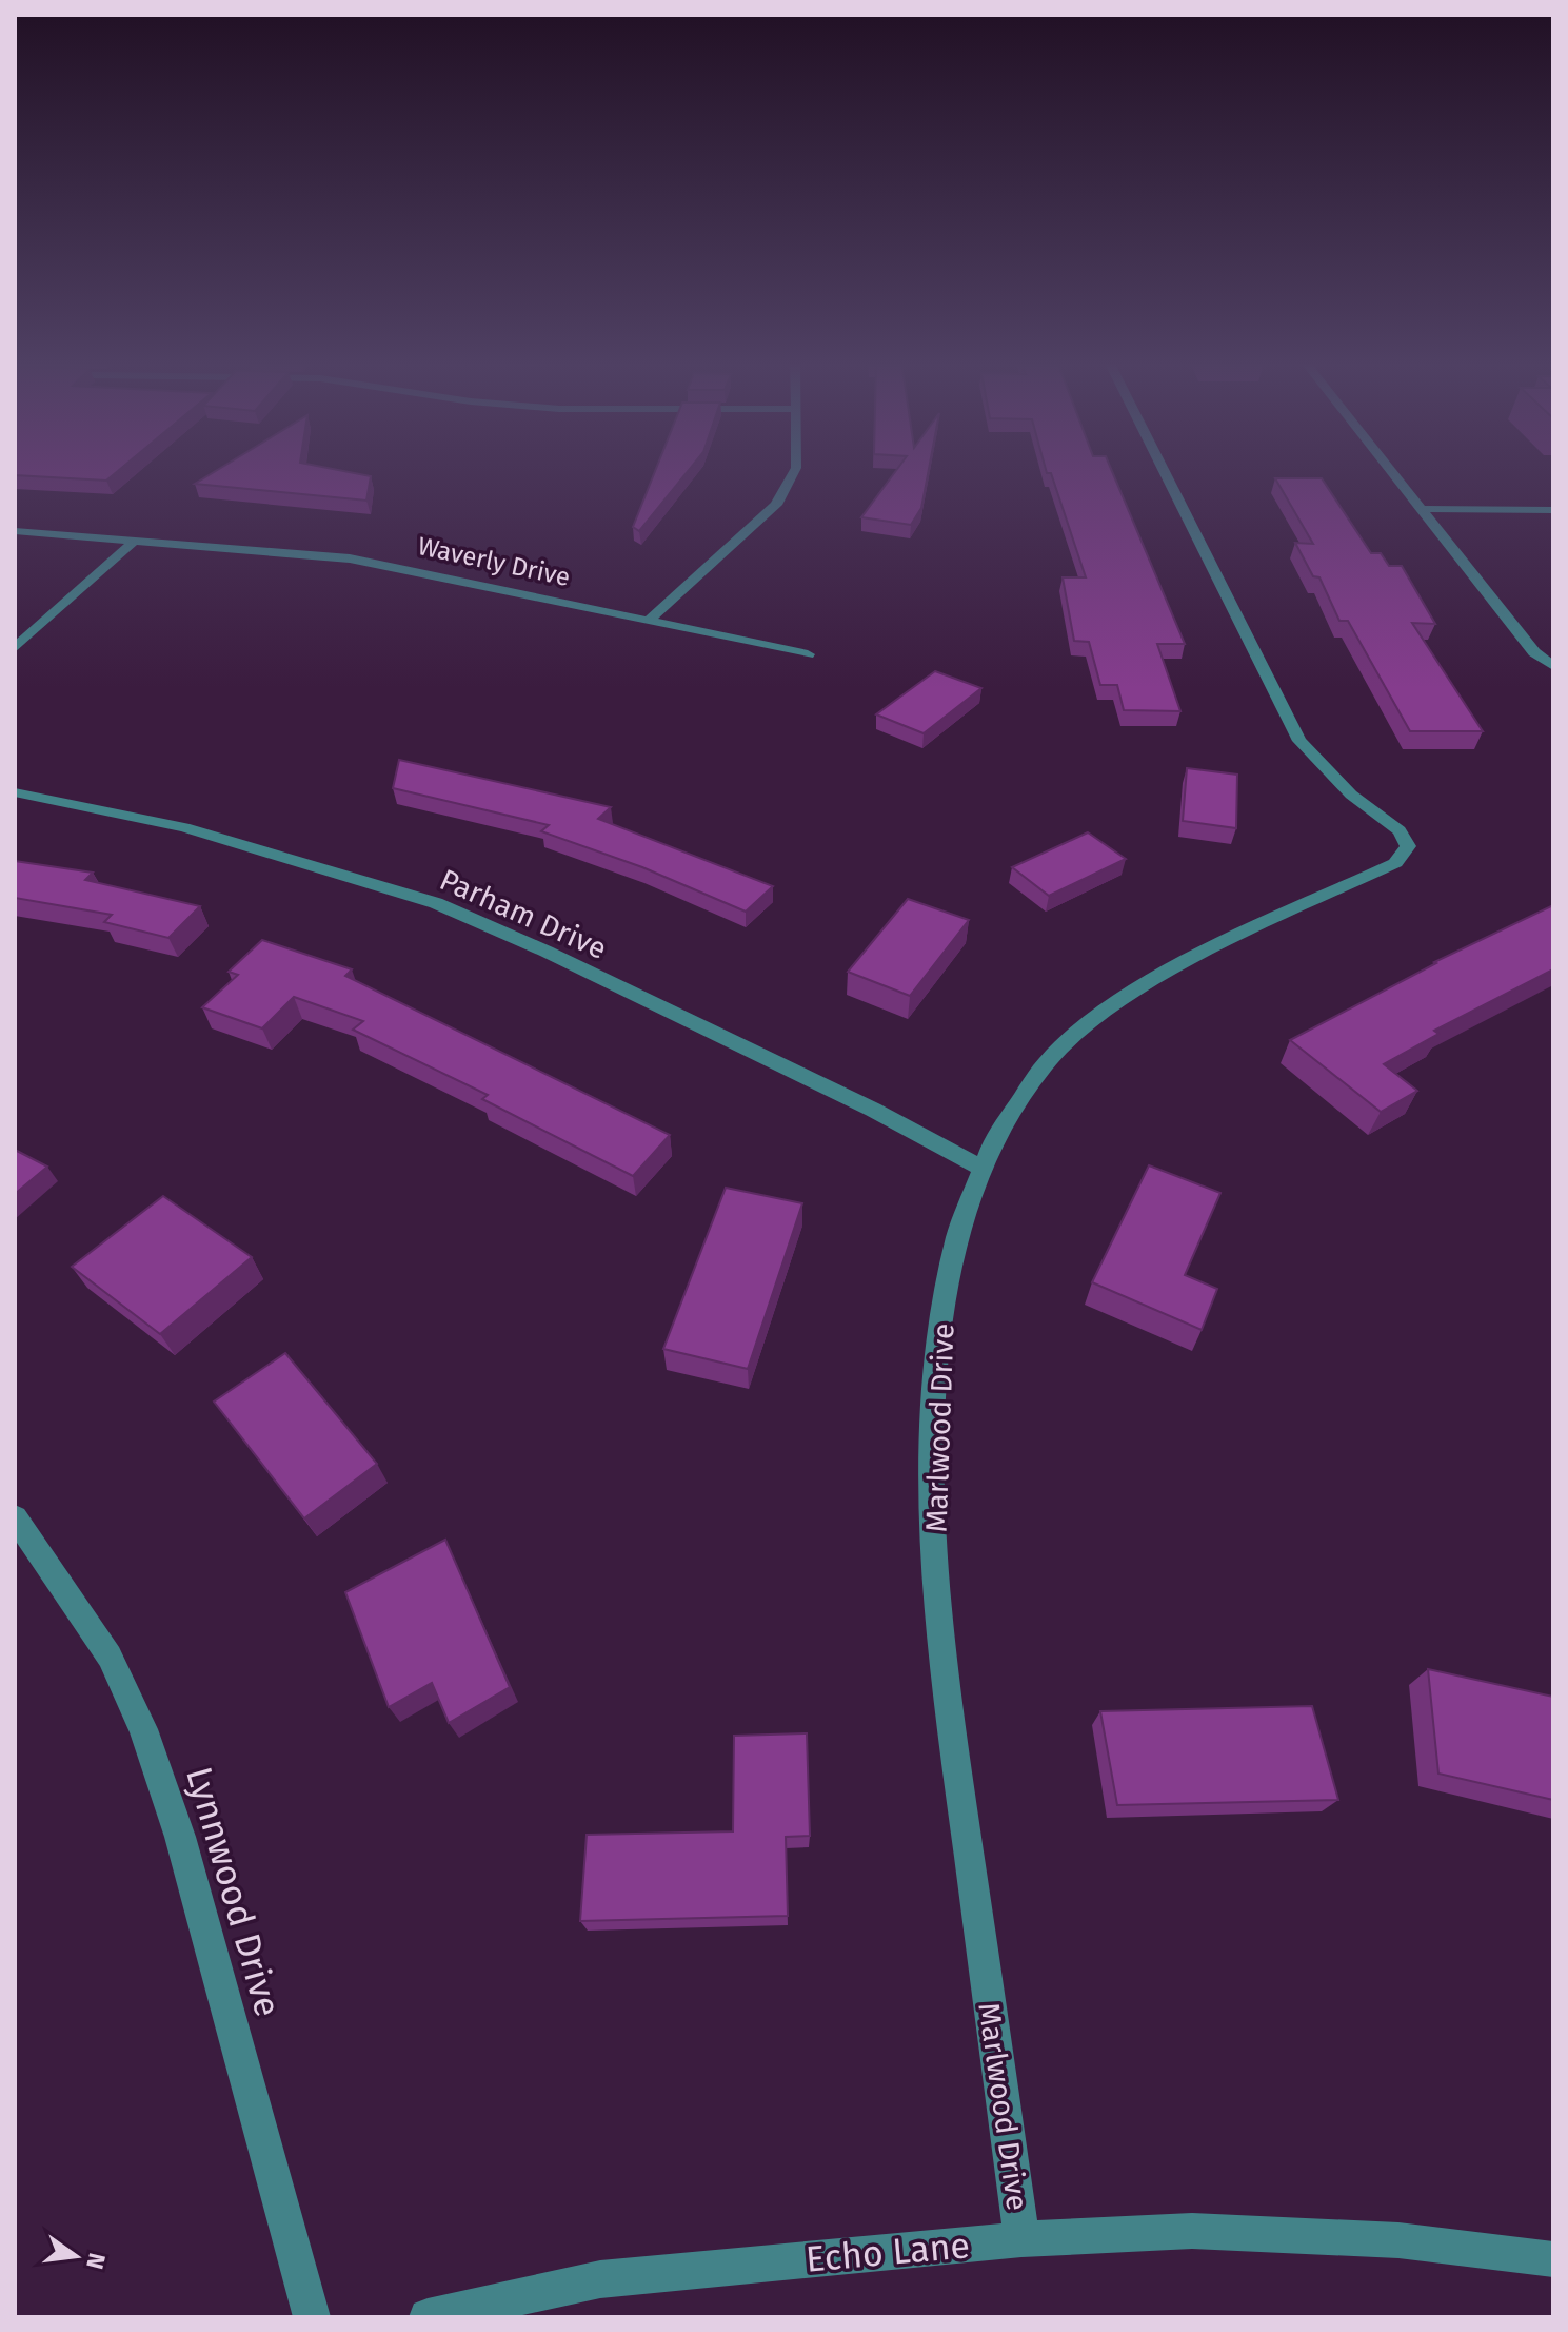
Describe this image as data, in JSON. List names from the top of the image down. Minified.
{"streets":{"street":["Waverly Drive","Parham Drive","Marlwood Drive","Lynnwood Drive","Echo Lane"]},"crossings":[["Parham Drive","Marlwood Drive"],["Marlwood Drive","Echo Lane"]],"north":"right"}
